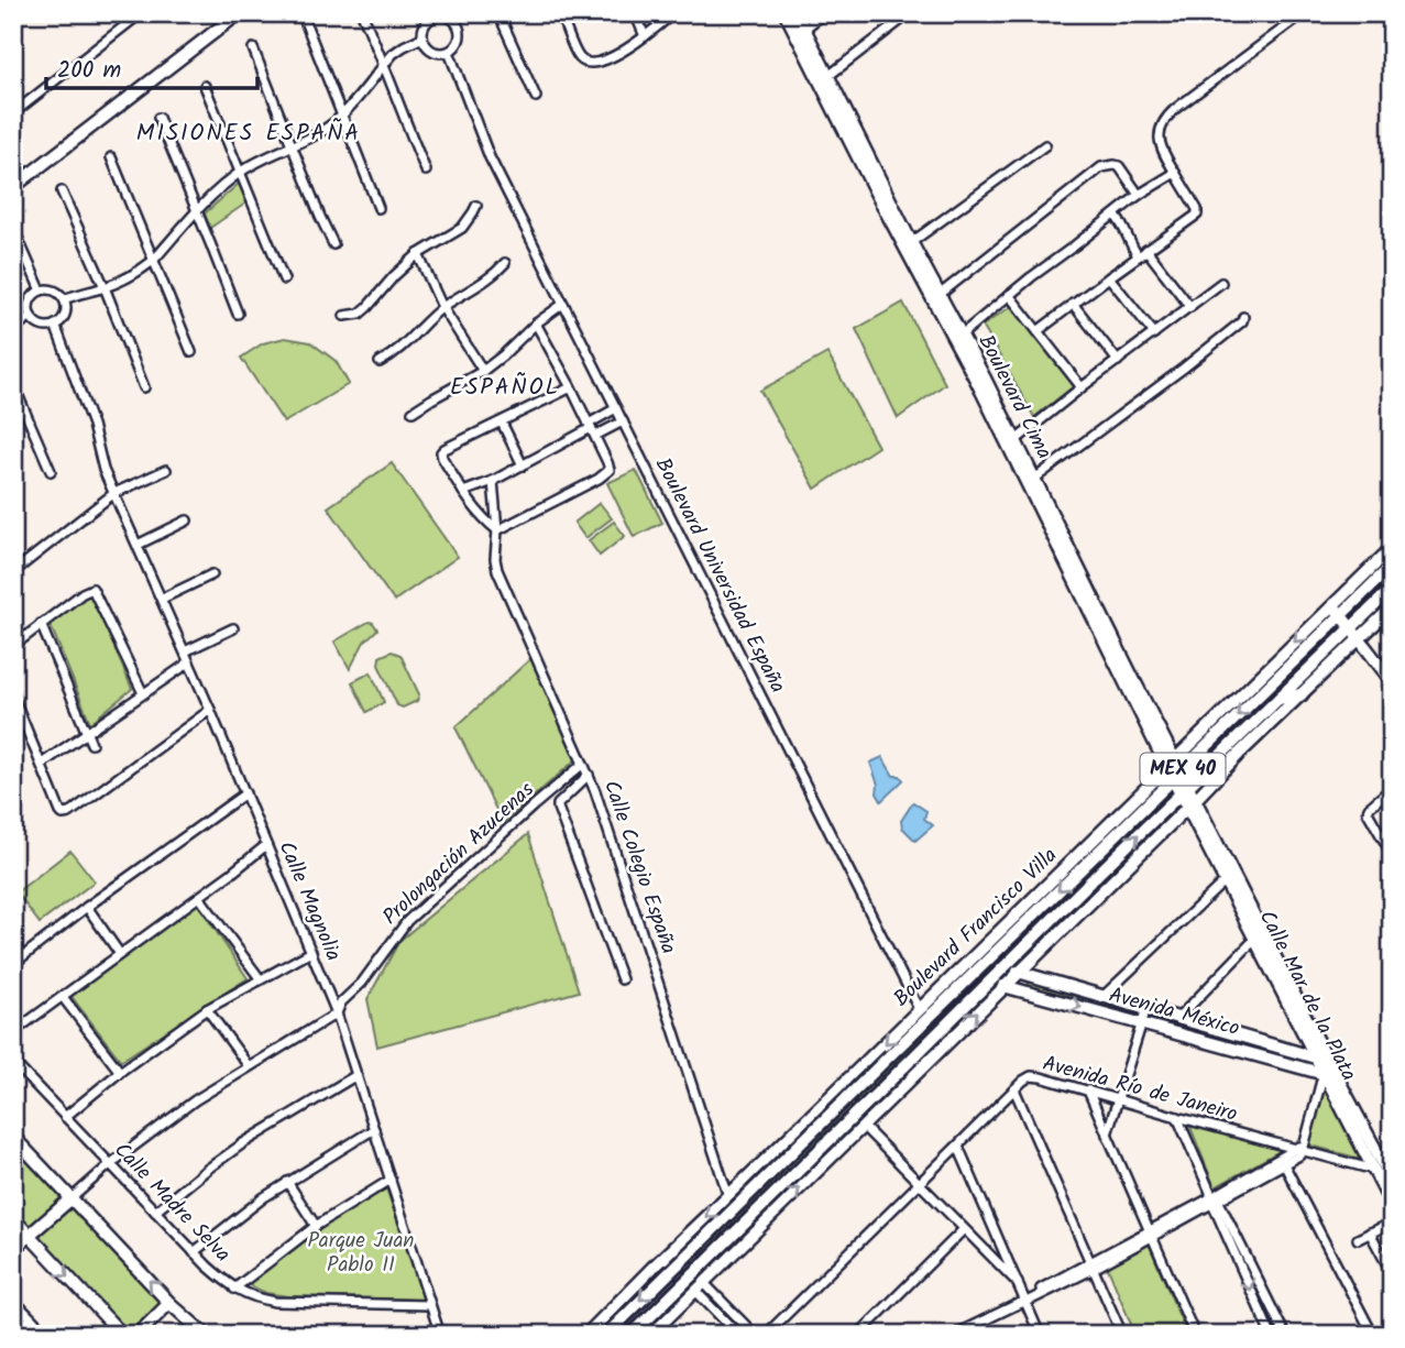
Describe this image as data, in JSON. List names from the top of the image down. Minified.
{"streets":{"main road":["Boulevard Cima","MEX 40","Boulevard Francisco Villa","Calle Mar de la Plata","Avenida México"],"street":["Boulevard Universidad España","Prolongación Azucenas","Calle Colegio España","Calle Magnolia","Avenida Río de Janeiro","Calle Madre Selva"]},"crossings":[["Boulevard Cima","MEX 40"],["Boulevard Cima","Boulevard Francisco Villa"],["Boulevard Cima","Calle Mar de la Plata"],["Boulevard Universidad España","Boulevard Francisco Villa"],["Prolongación Azucenas","Calle Colegio España"],["Prolongación Azucenas","Calle Magnolia"],["Prolongación Azucenas","Calle Madre Selva"],["Calle Colegio España","Boulevard Francisco Villa"],["Calle Magnolia","Calle Madre Selva"],["Calle Mar de la Plata","Avenida México"],["Calle Mar de la Plata","Avenida Río de Janeiro"]],"districts":["MISIONES ESPAÑA","ESPAÑOL"],"parks":["Parque Juan Pablo II"],"scale_bar":"200 m"}
